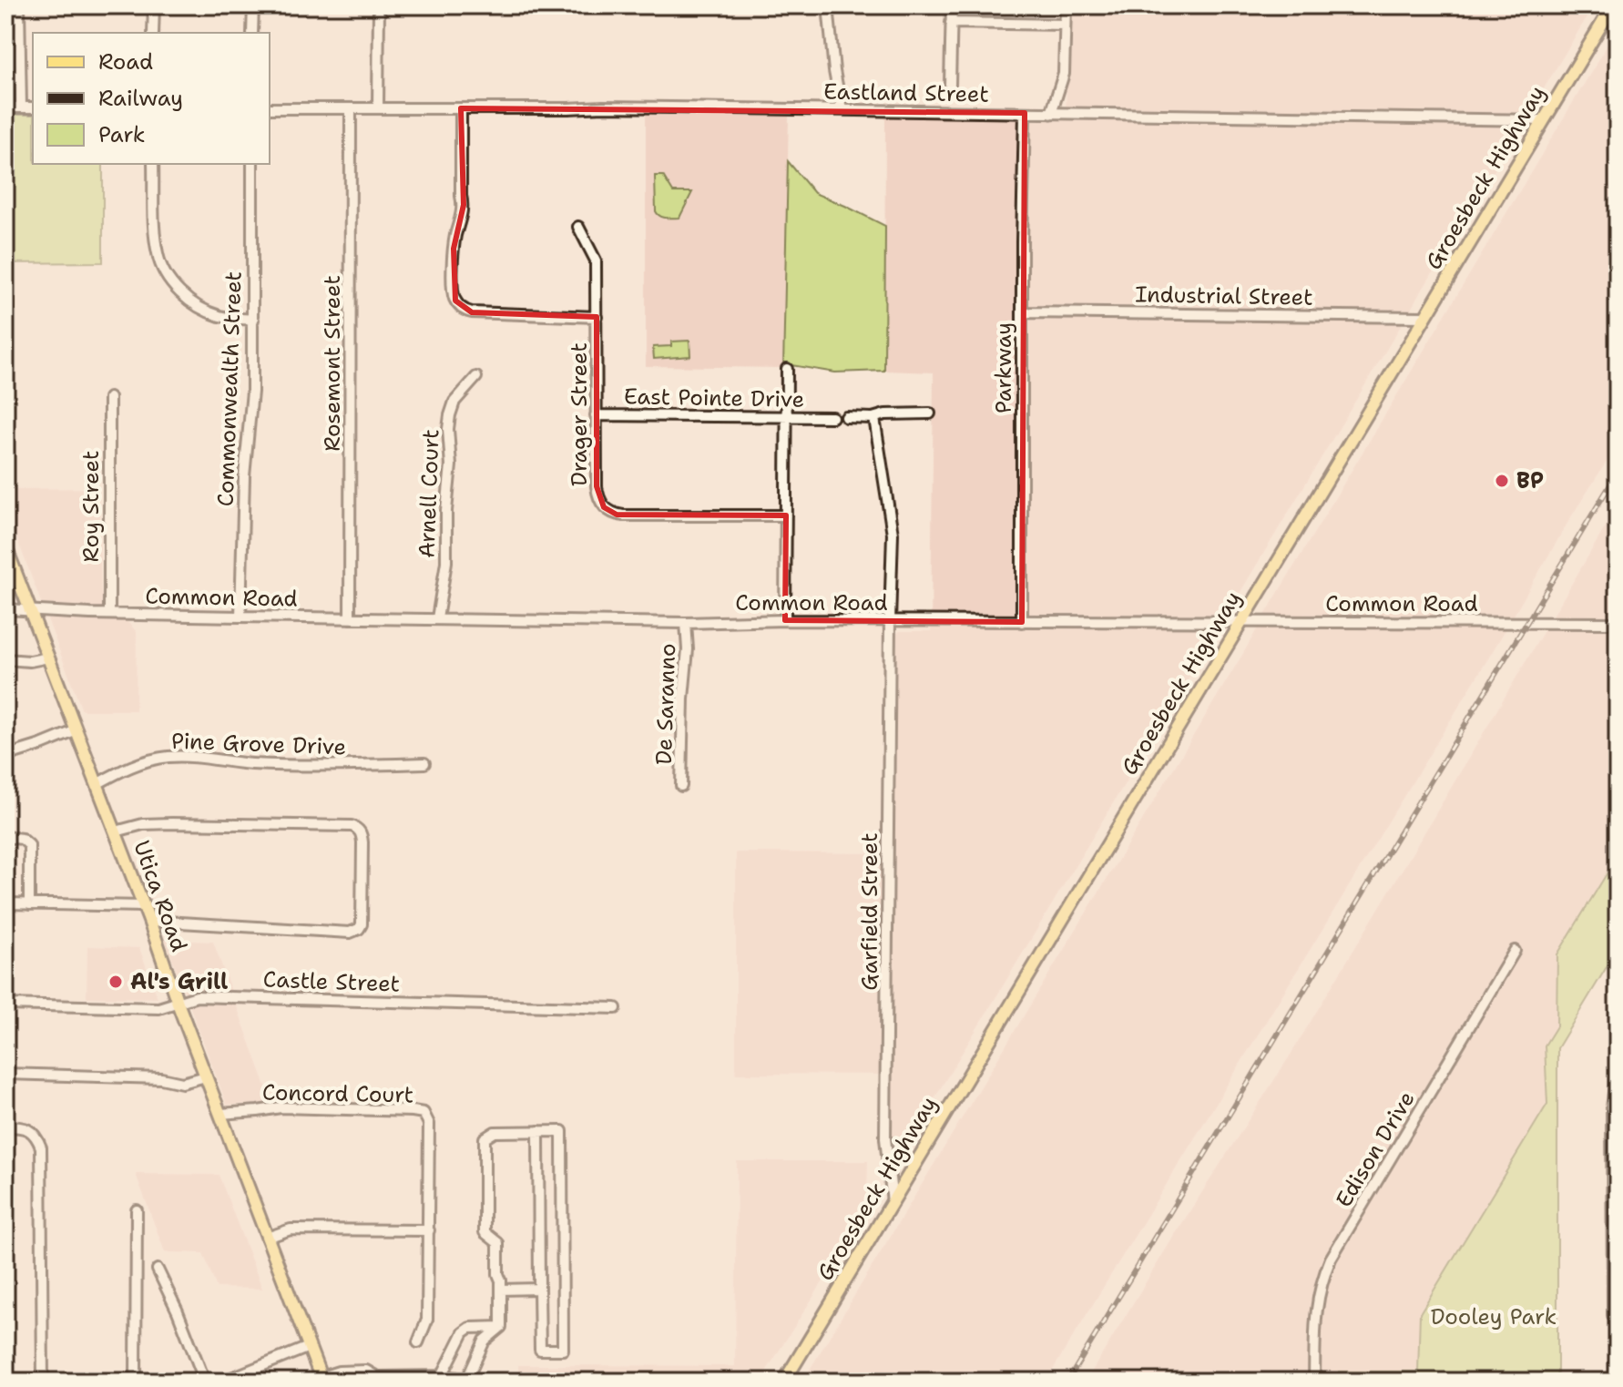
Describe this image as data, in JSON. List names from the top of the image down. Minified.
{"streets":{"main road":["Groesbeck Highway","Utica Road"],"street":["Eastland Street","Industrial Street","Rosemont Street","Parkway","Commonwealth Street","East Pointe Drive","Drager Street","Arnell Court","Roy Street","Common Road","De Saranno","Pine Grove Drive","Garfield Street","Castle Street","Concord Court","Edison Drive"]},"crossings":[["Eastland Street","Groesbeck Highway"],["Eastland Street","Rosemont Street"],["Eastland Street","Parkway"],["Groesbeck Highway","Industrial Street"],["Groesbeck Highway","Common Road"],["Groesbeck Highway","Garfield Street"],["Industrial Street","Parkway"],["Rosemont Street","Common Road"],["Parkway","Common Road"],["Commonwealth Street","Common Road"],["East Pointe Drive","Drager Street"],["Arnell Court","Common Road"],["Roy Street","Common Road"],["Common Road","De Saranno"],["Common Road","Utica Road"],["Common Road","Garfield Street"],["Pine Grove Drive","Utica Road"],["Utica Road","Castle Street"],["Utica Road","Concord Court"]],"parks":["Dooley Park"],"places":["BP","Al's Grill"],"legend":["Road","Railway","Park"]}
